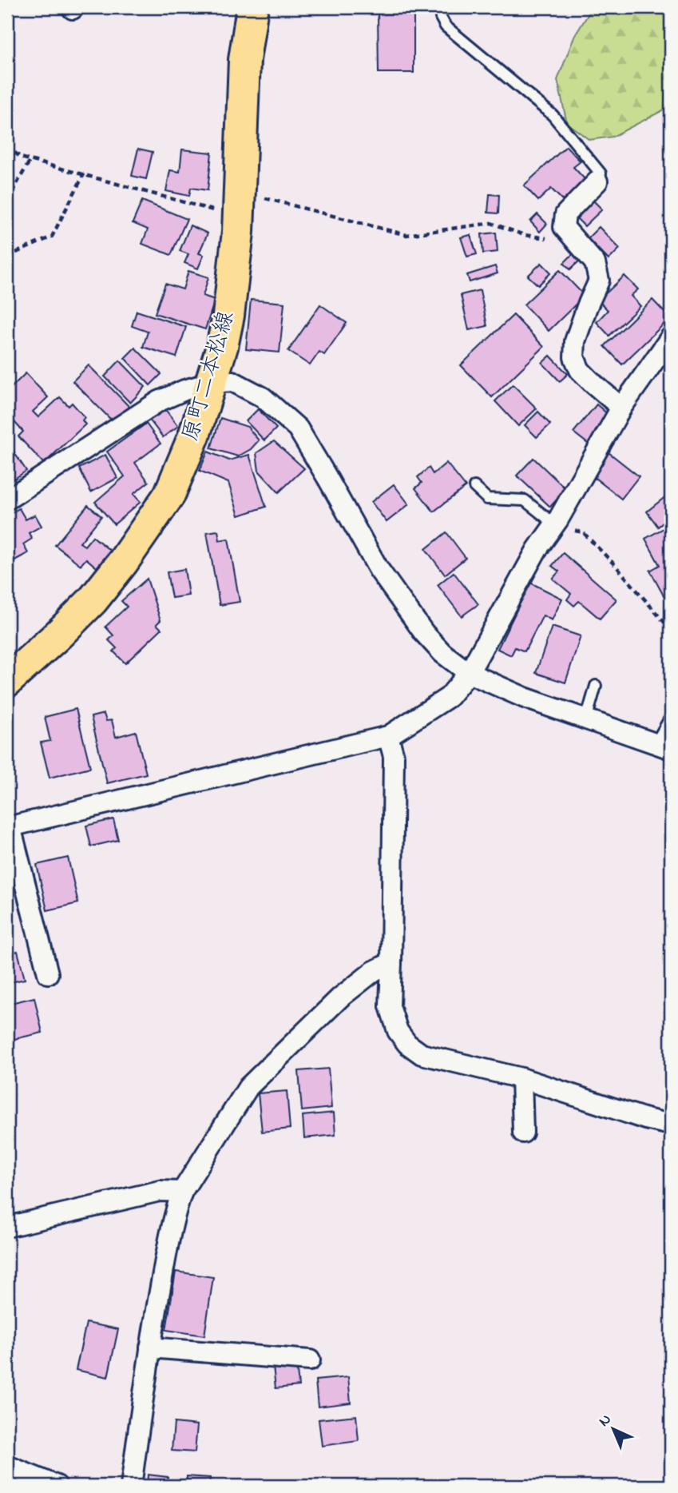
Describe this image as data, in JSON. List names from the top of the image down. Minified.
{"streets":{"main road":["原町二本松線"]},"north":"top left"}
